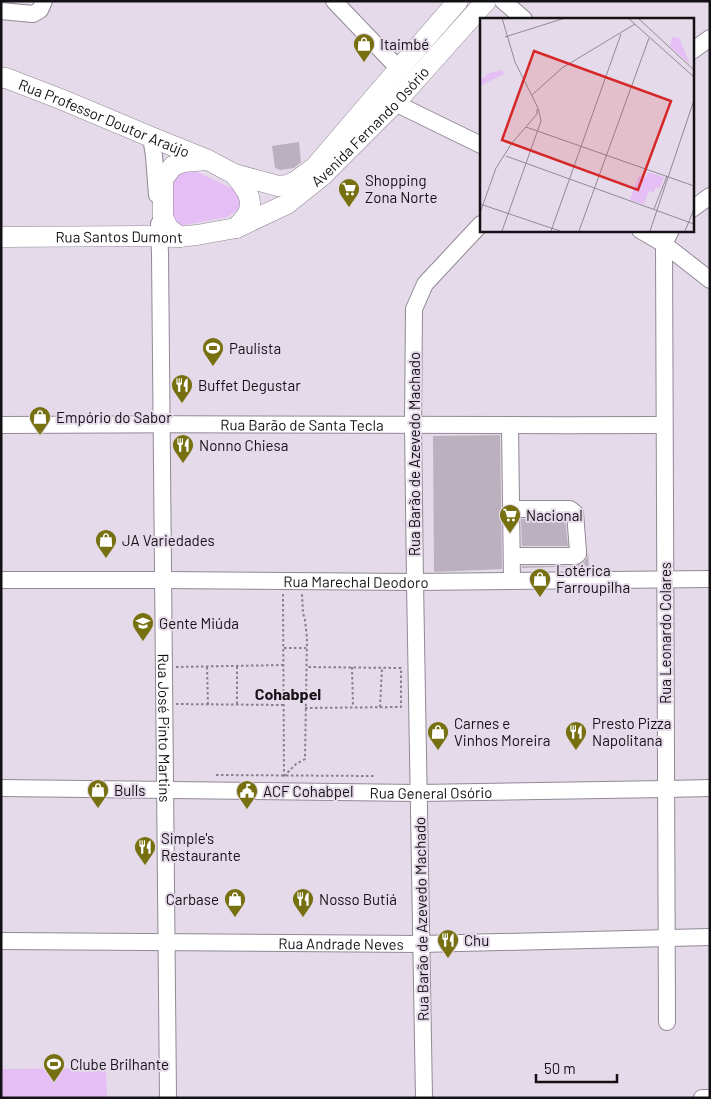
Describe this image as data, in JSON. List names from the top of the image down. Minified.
{"streets":{"main road":["Rua Professor Doutor Araújo","Avenida Fernando Osório","Rua Santos Dumont"],"street":["Rua Barão de Santa Tecla","Rua Barão de Azevedo Machado","Rua Marechal Deodoro","Rua Leonardo Colares","Rua José Pinto Martins","Rua General Osório","Rua Andrade Neves"]},"crossings":[["Rua Professor Doutor Araújo","Avenida Fernando Osório"],["Rua Professor Doutor Araújo","Rua Santos Dumont"],["Rua Professor Doutor Araújo","Rua José Pinto Martins"],["Avenida Fernando Osório","Rua Santos Dumont"],["Avenida Fernando Osório","Rua José Pinto Martins"],["Rua Santos Dumont","Rua José Pinto Martins"],["Rua Barão de Santa Tecla","Rua Barão de Azevedo Machado"],["Rua Barão de Santa Tecla","Rua Leonardo Colares"],["Rua Barão de Santa Tecla","Rua José Pinto Martins"],["Rua Barão de Azevedo Machado","Rua Marechal Deodoro"],["Rua Barão de Azevedo Machado","Rua General Osório"],["Rua Barão de Azevedo Machado","Rua Andrade Neves"],["Rua Marechal Deodoro","Rua Leonardo Colares"],["Rua Marechal Deodoro","Rua José Pinto Martins"],["Rua Leonardo Colares","Rua General Osório"],["Rua Leonardo Colares","Rua Andrade Neves"],["Rua José Pinto Martins","Rua General Osório"],["Rua José Pinto Martins","Rua Andrade Neves"]],"districts":["Cohabpel"],"places":{"shop":["Itaimbé","Empório do Sabor","JA Variedades","Lotérica Farroupilha","Carnes e Vinhos Moreira","Bulls","Carbase"],"supermarket":["Shopping Zona Norte","Nacional"],"sports":["Paulista","Clube Brilhante"],"restaurant":["Buffet Degustar","Nonno Chiesa","Presto Pizza Napolitana","Simple's Restaurante","Nosso Butiá","Chu"],"school or university":["Gente Miúda"],"public building":["ACF Cohabpel"]},"scale_bar":"50 m"}
